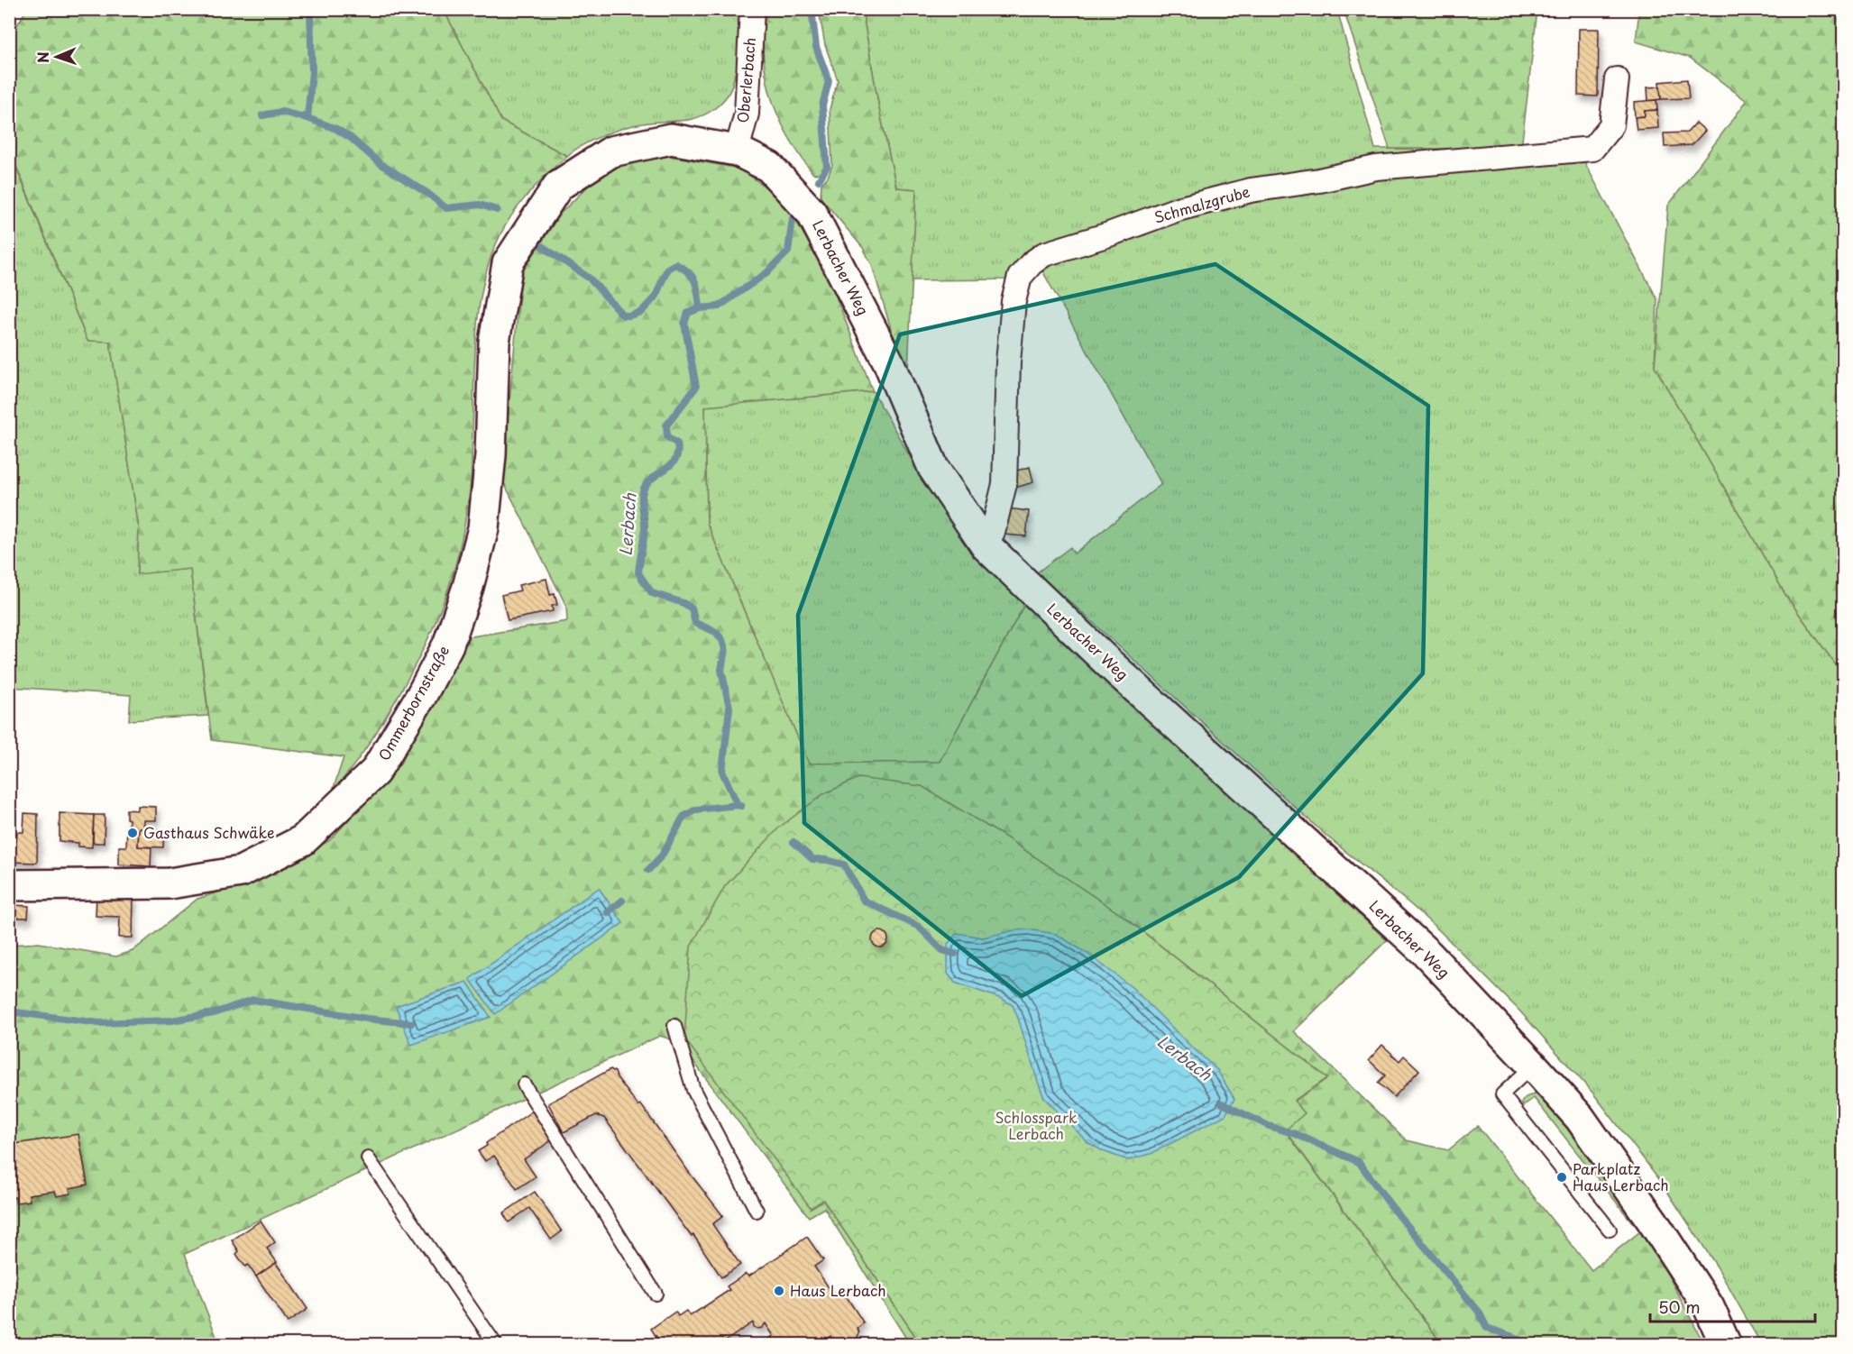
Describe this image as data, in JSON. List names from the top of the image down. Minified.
{"streets":{"street":["Oberlerbach","Schmalzgrube","Lerbacher Weg","Ommerbornstraße"]},"crossings":[["Oberlerbach","Lerbacher Weg"],["Oberlerbach","Ommerbornstraße"],["Schmalzgrube","Lerbacher Weg"],["Lerbacher Weg","Ommerbornstraße"]],"water":["Lerbach"],"parks":["Schlosspark Lerbach"],"places":["Gasthaus Schwäke","Parkplatz Haus Lerbach","Haus Lerbach"],"scale_bar":"50 m","north":"left"}
